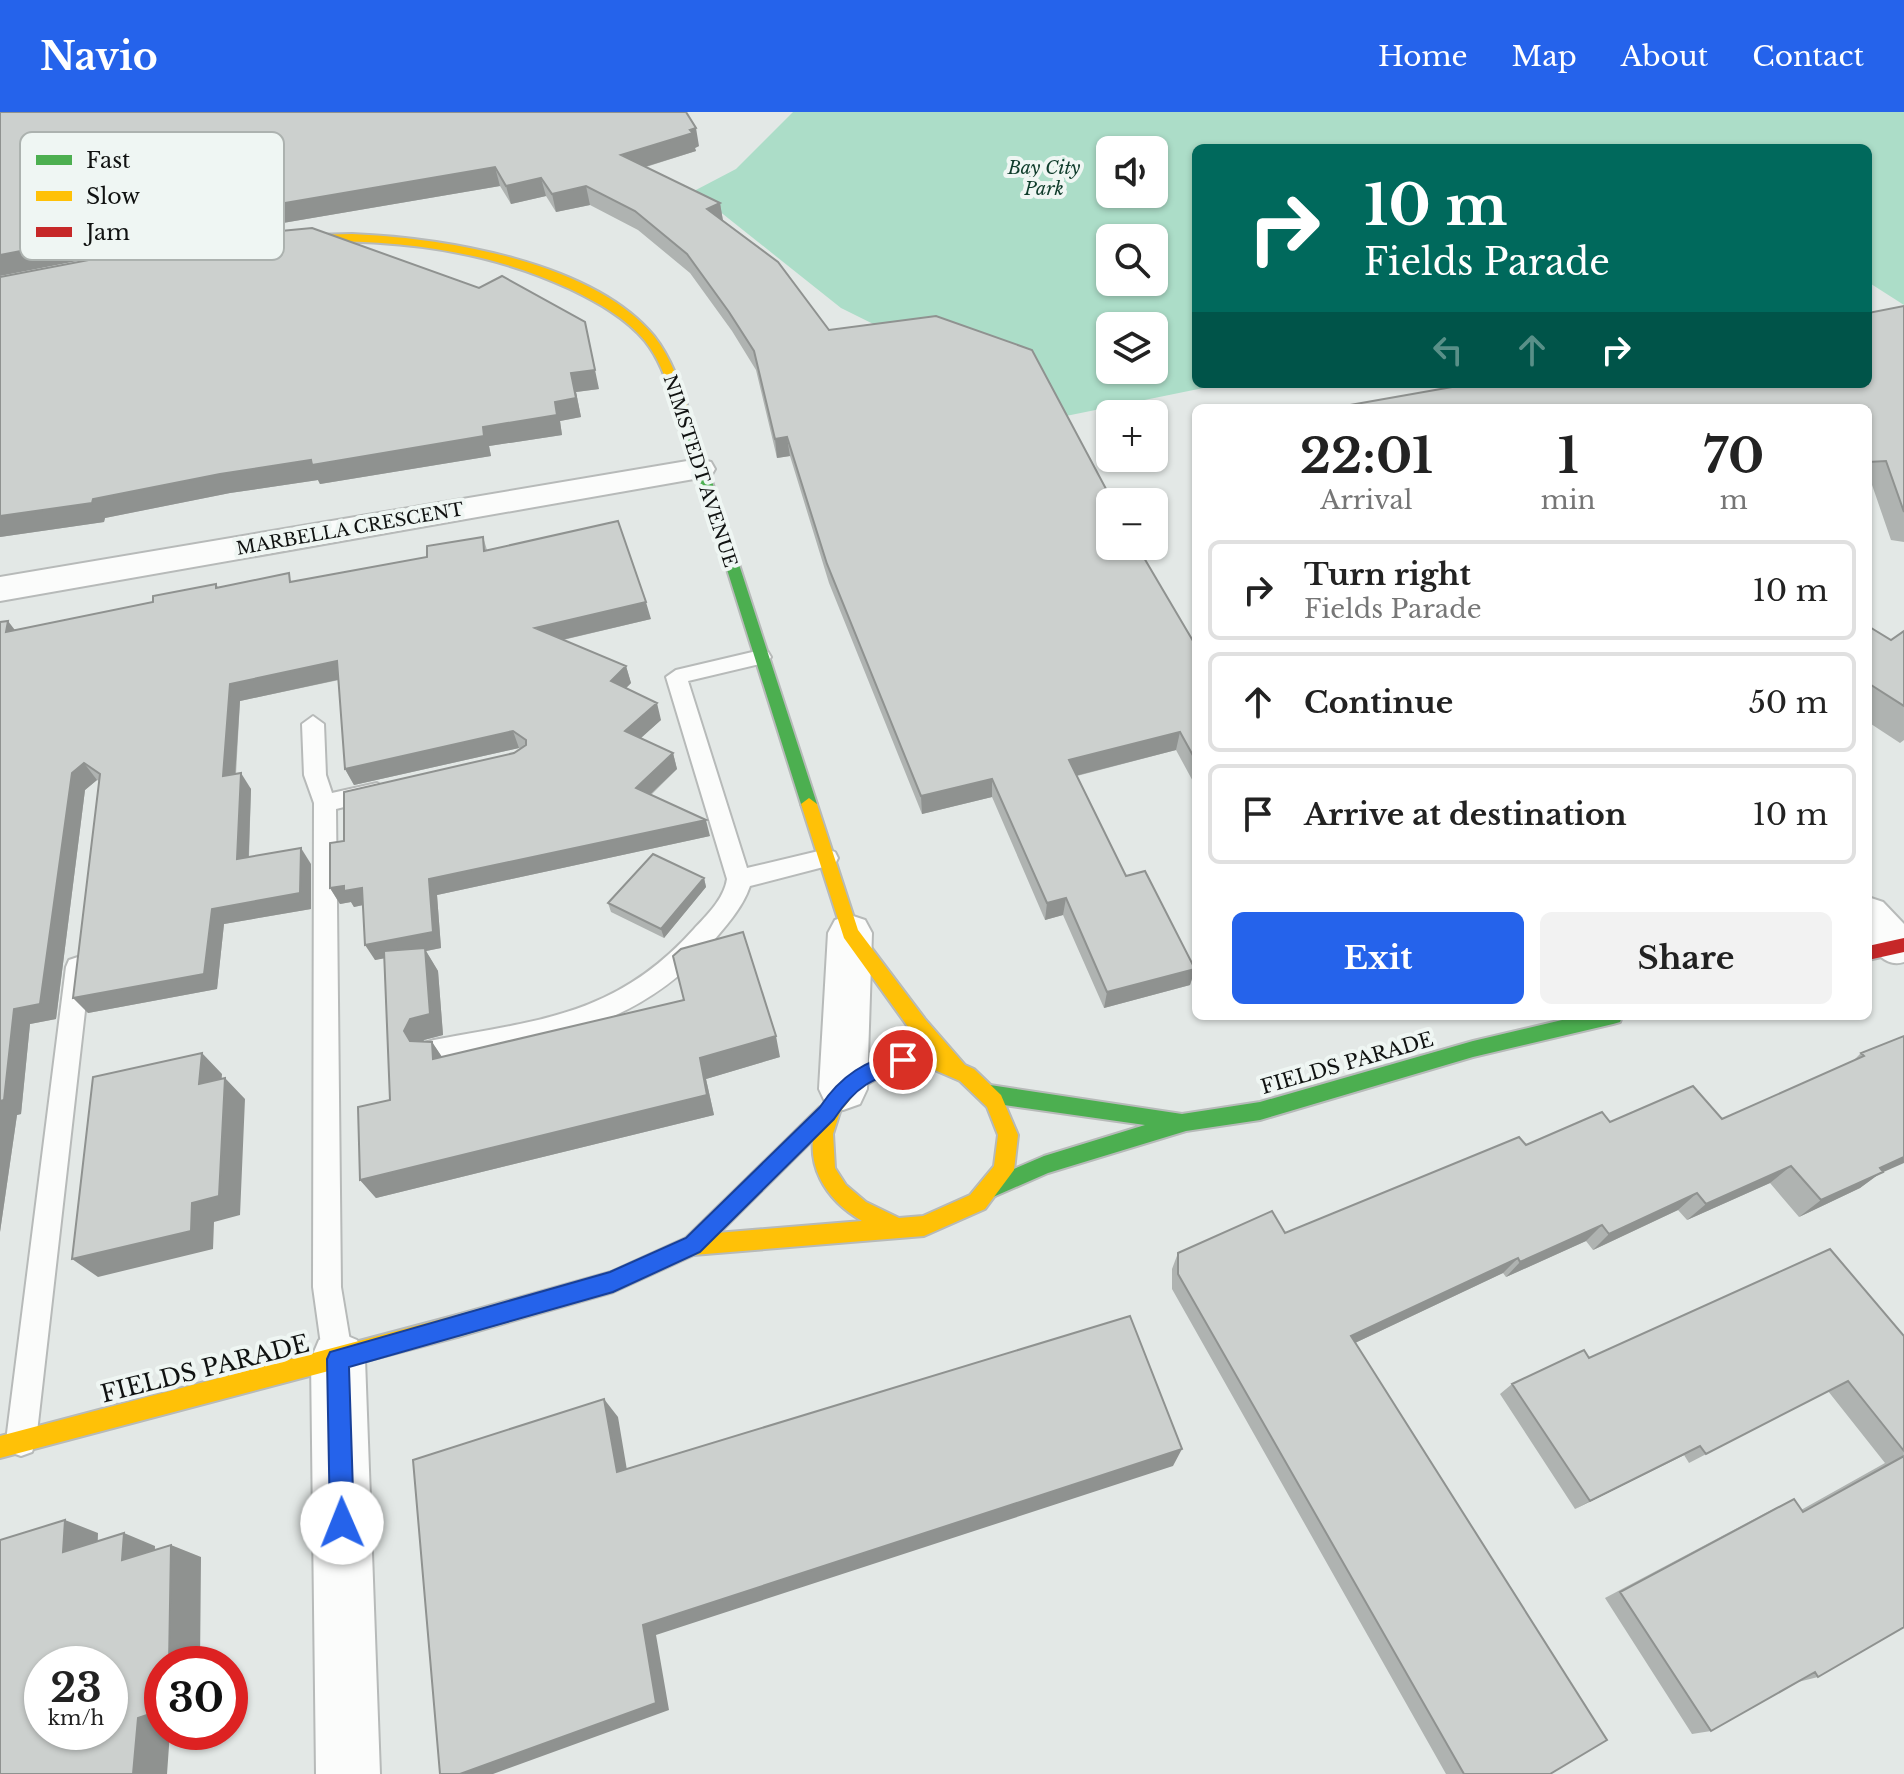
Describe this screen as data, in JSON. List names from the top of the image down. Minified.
{"streets":{"street":["NIMSTEDT AVENUE","MARBELLA CRESCENT","FIELDS PARADE"]},"crossings":[["NIMSTEDT AVENUE","MARBELLA CRESCENT"],["NIMSTEDT AVENUE","FIELDS PARADE"]],"parks":["Bay City Park"],"legend":["Fast","Slow","Jam"],"page":{"header":"Navio","nav":["Home","Map","About","Contact"],"map_buttons":["+","−"],"turn":["10 m","Fields Parade"],"eta":["22:01","Arrival","1","min","70","m"],"list":[{"name":"Turn right","note":"Fields Parade","value":"10 m"},{"name":"Continue","value":"50 m"},{"name":"Arrive at destination","value":"10 m"}],"buttons":["Exit","Share"],"speed":"23 km/h","limit":"30"}}
